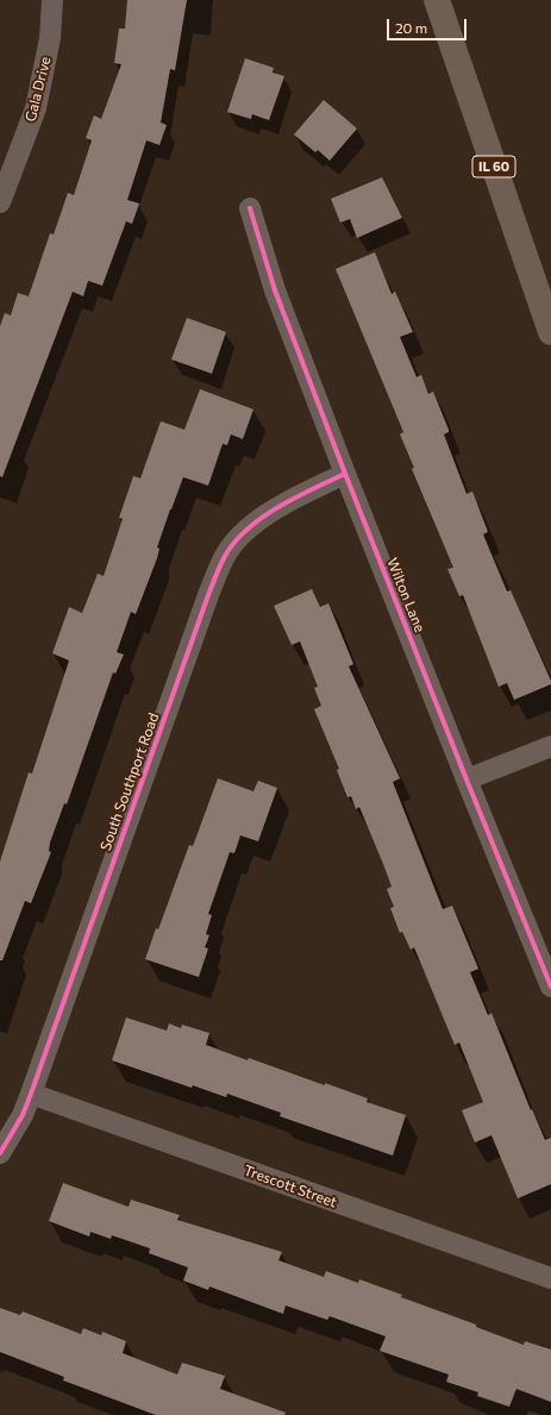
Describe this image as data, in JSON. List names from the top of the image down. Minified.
{"streets":{"main road":["IL 60"],"street":["Gala Drive","Wilton Lane","South Southport Road","Trescott Street"]},"crossings":[["Wilton Lane","South Southport Road"],["South Southport Road","Trescott Street"]],"scale_bar":"20 m"}
